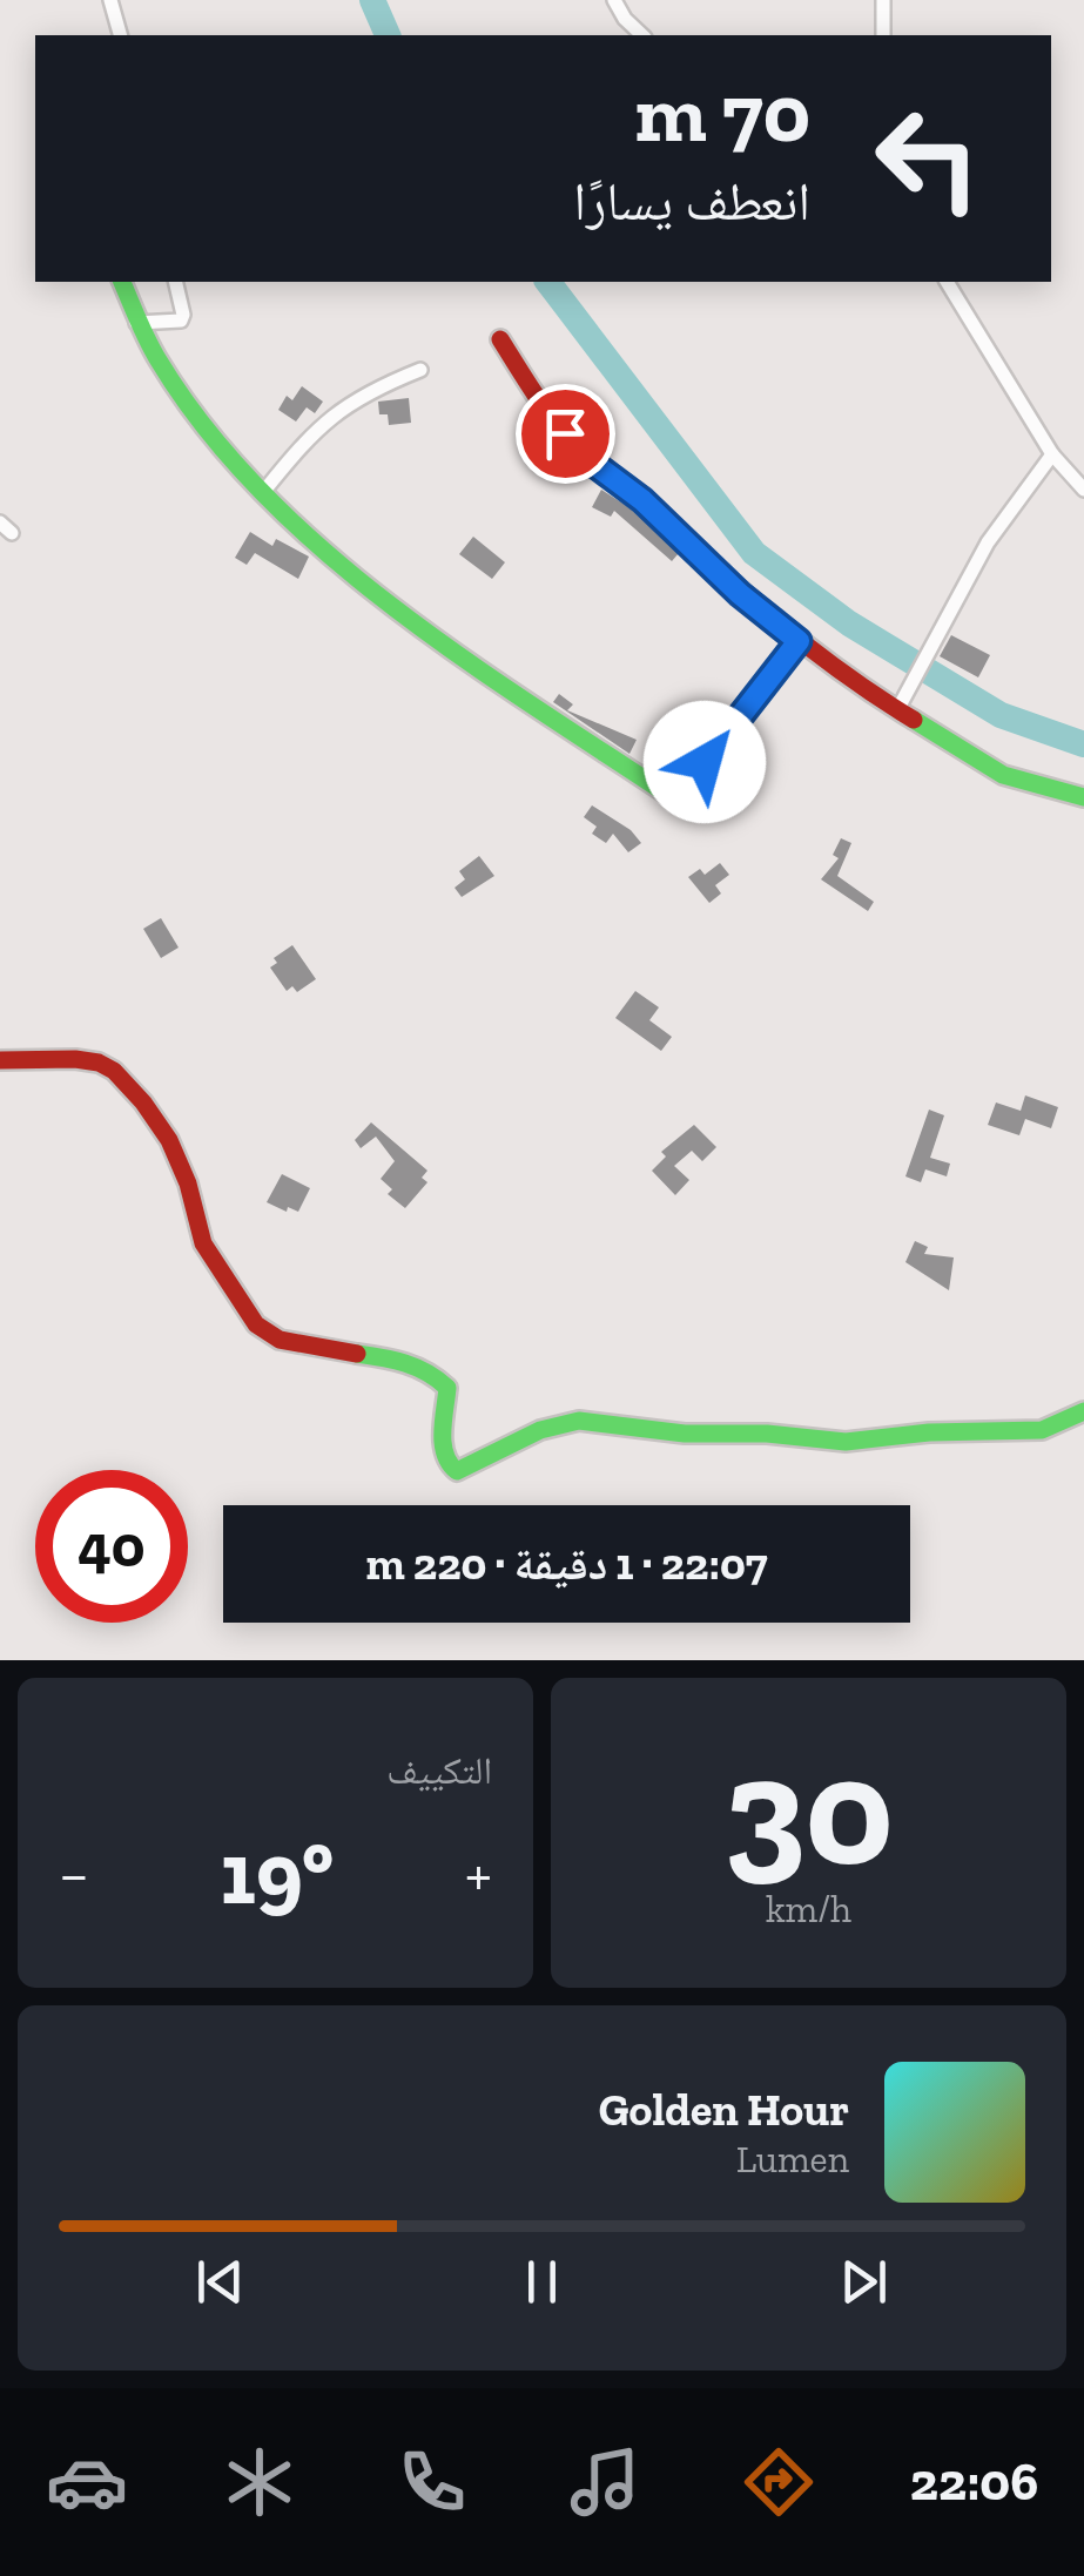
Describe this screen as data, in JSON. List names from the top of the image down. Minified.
{"page":{"turn":["70 m","انعطف يسارًا"],"limit":"40","trip":"22:07 · 1 دقيقة · 220 m","tile":[["30","km/h"],"التكييف"],"heat":["−","19°","+"],"song":["Golden Hour","Lumen"],"tabs":"22:06"}}
